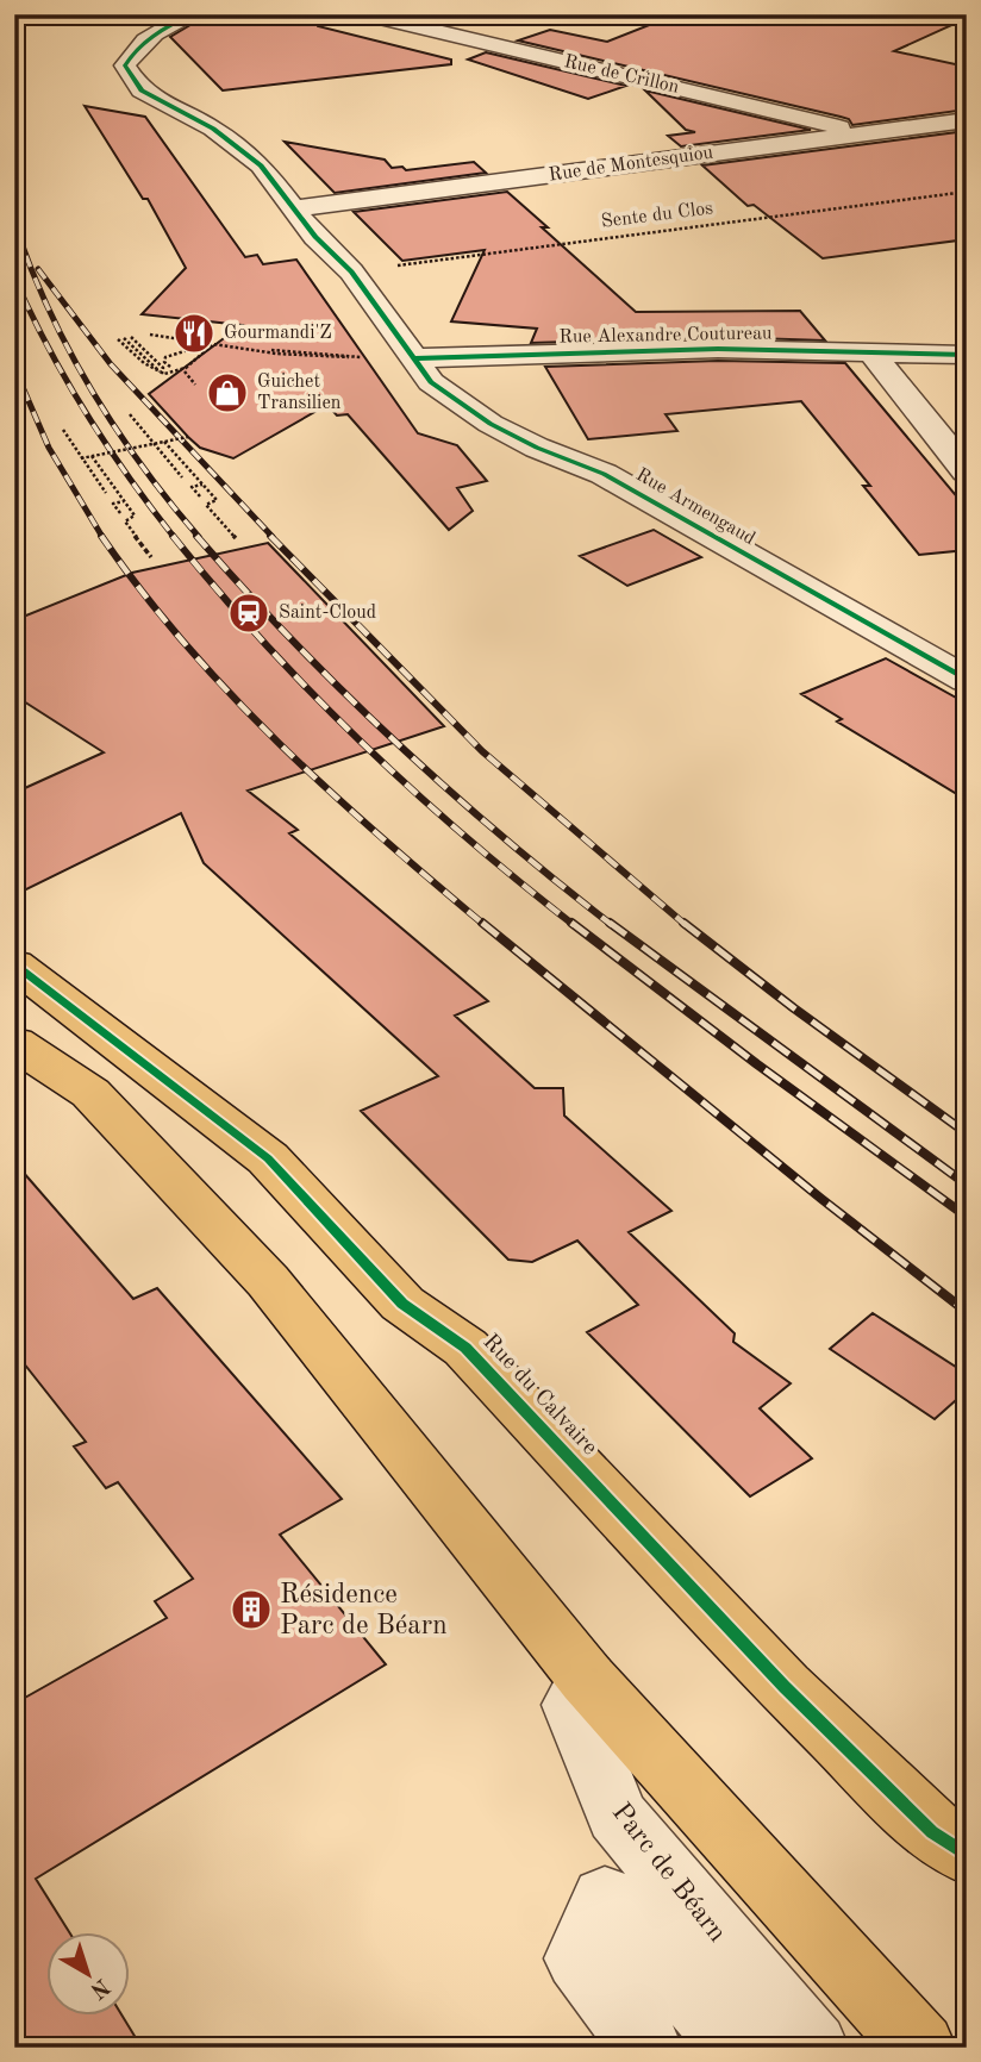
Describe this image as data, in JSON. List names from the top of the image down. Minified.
{"streets":{"main road":["Rue du Calvaire"],"street":["Rue de Crillon","Rue de Montesquiou","Rue Alexandre Coutureau","Rue Armengaud","Parc de Béarn"],"path":["Sente du Clos"]},"crossings":[["Rue de Crillon","Rue de Montesquiou"],["Rue de Montesquiou","Rue Armengaud"],["Sente du Clos","Rue Armengaud"],["Rue Alexandre Coutureau","Rue Armengaud"]],"places":{"restaurant":["Gourmandi'Z"],"shop":["Guichet Transilien"],"station":["Saint-Cloud"],"building":["Résidence Parc de Béarn"]},"north":"bottom right"}
